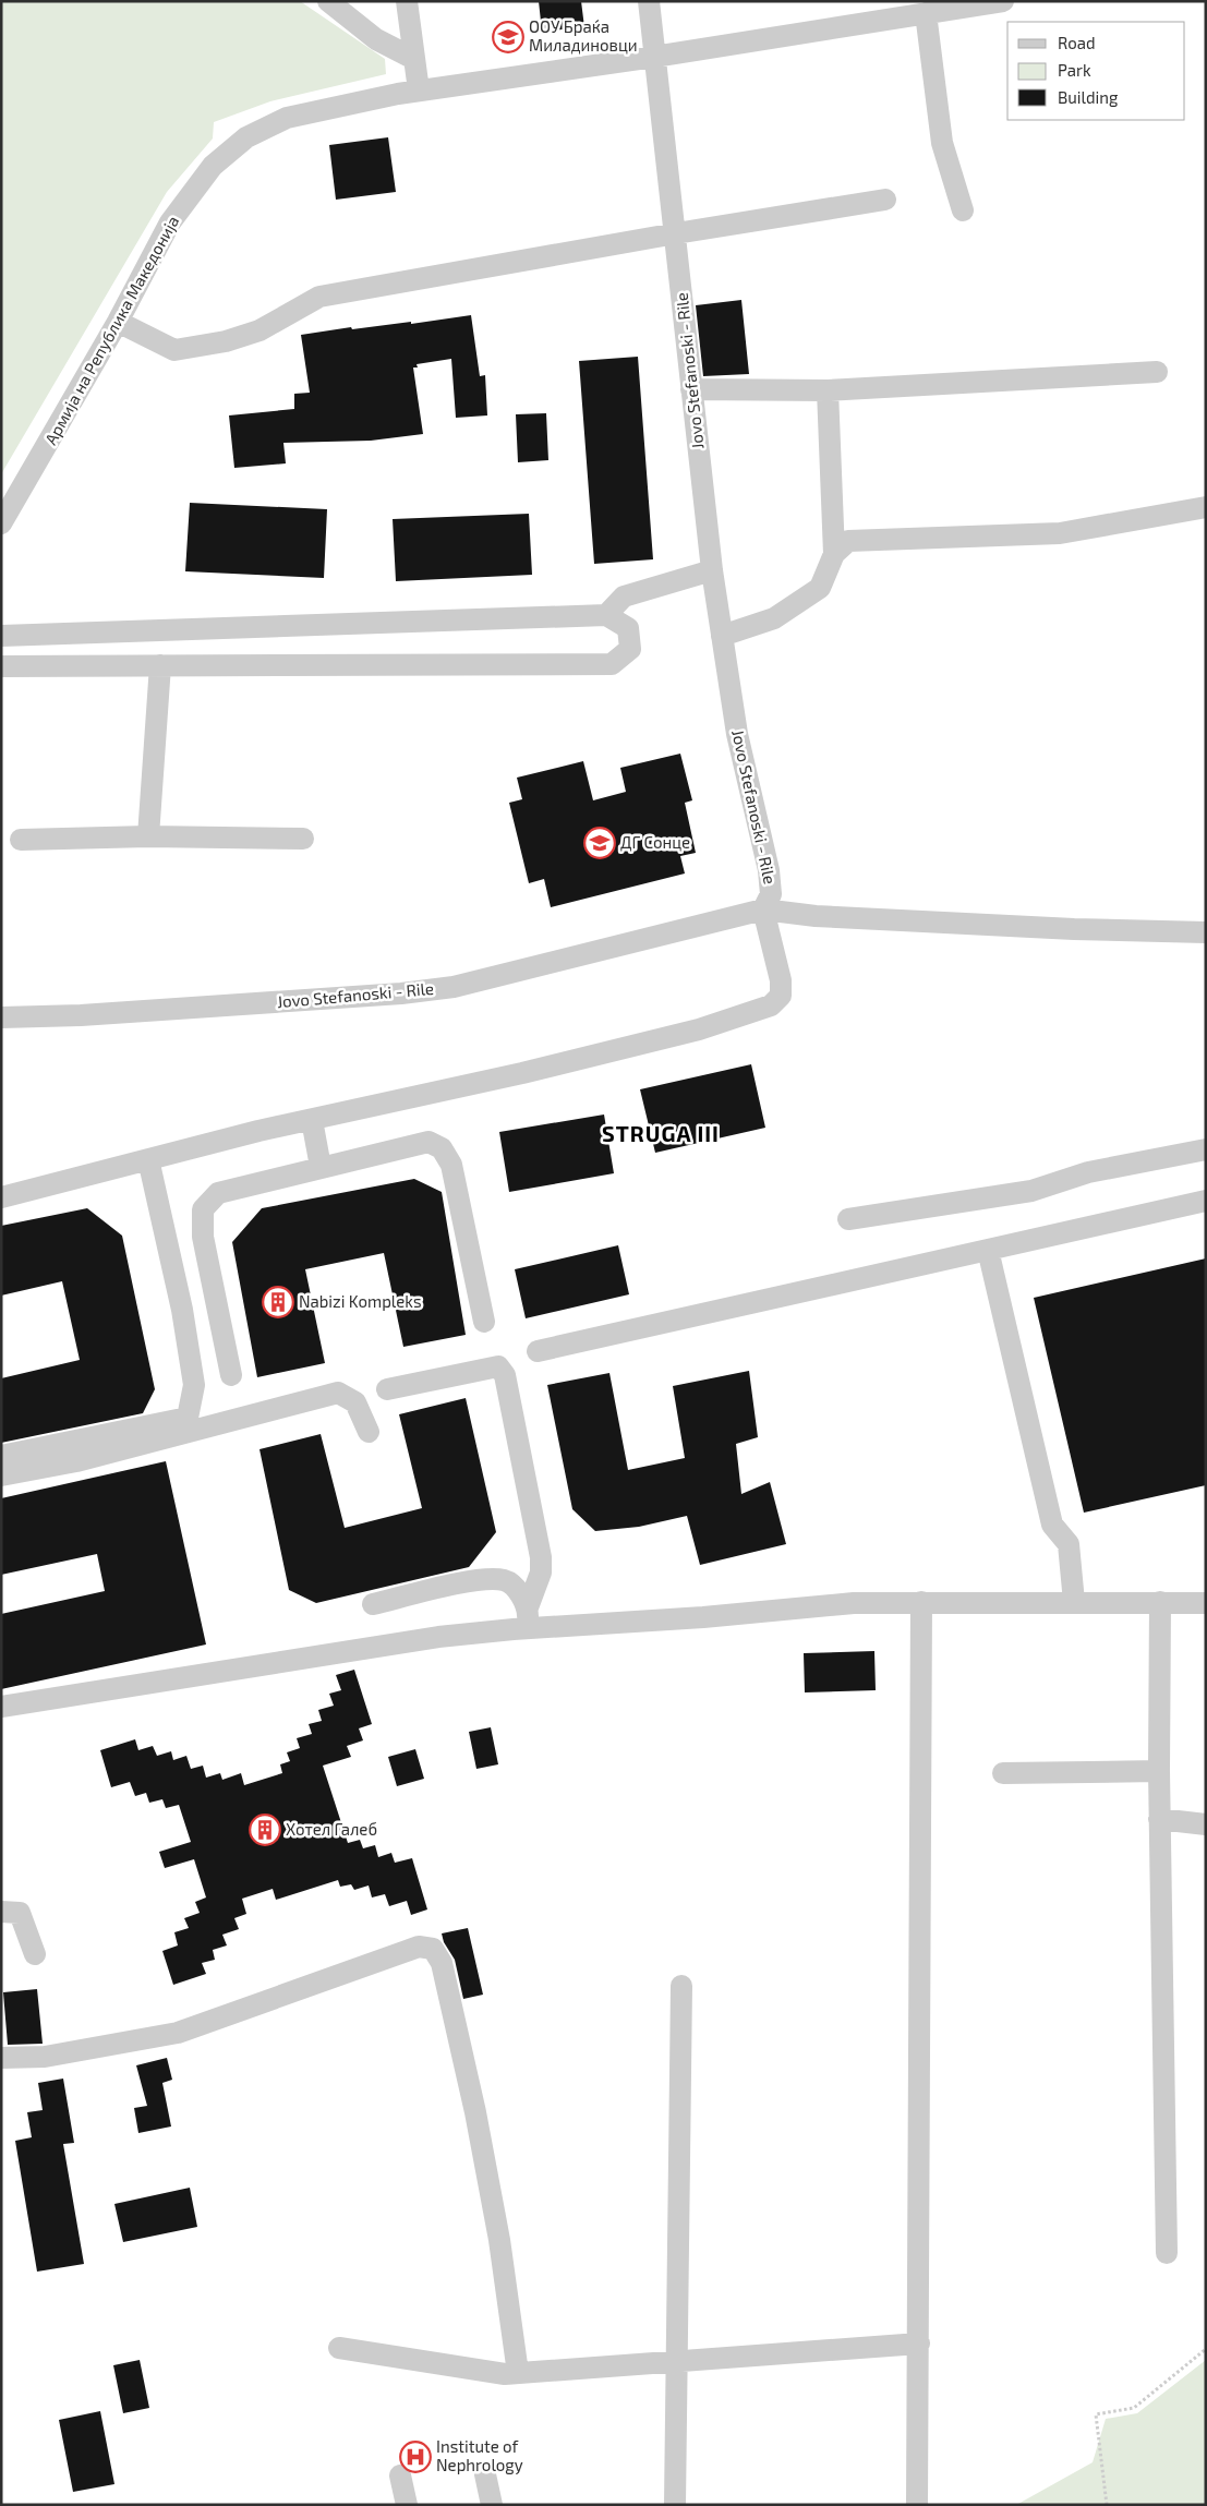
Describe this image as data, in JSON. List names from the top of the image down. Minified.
{"streets":{"street":["Армија на Република Македонија","Jovo Stefanoski - Rile"]},"crossings":[["Армија на Република Македонија","Jovo Stefanoski - Rile"]],"districts":["STRUGA III"],"places":{"school or university":["ООУ Браќа Миладиновци","ДГ Сонце"],"building":["Nabizi Kompleks","Хотел Галеб"],"hospital":["Institute of Nephrology"]},"legend":["Road","Park","Building"]}
